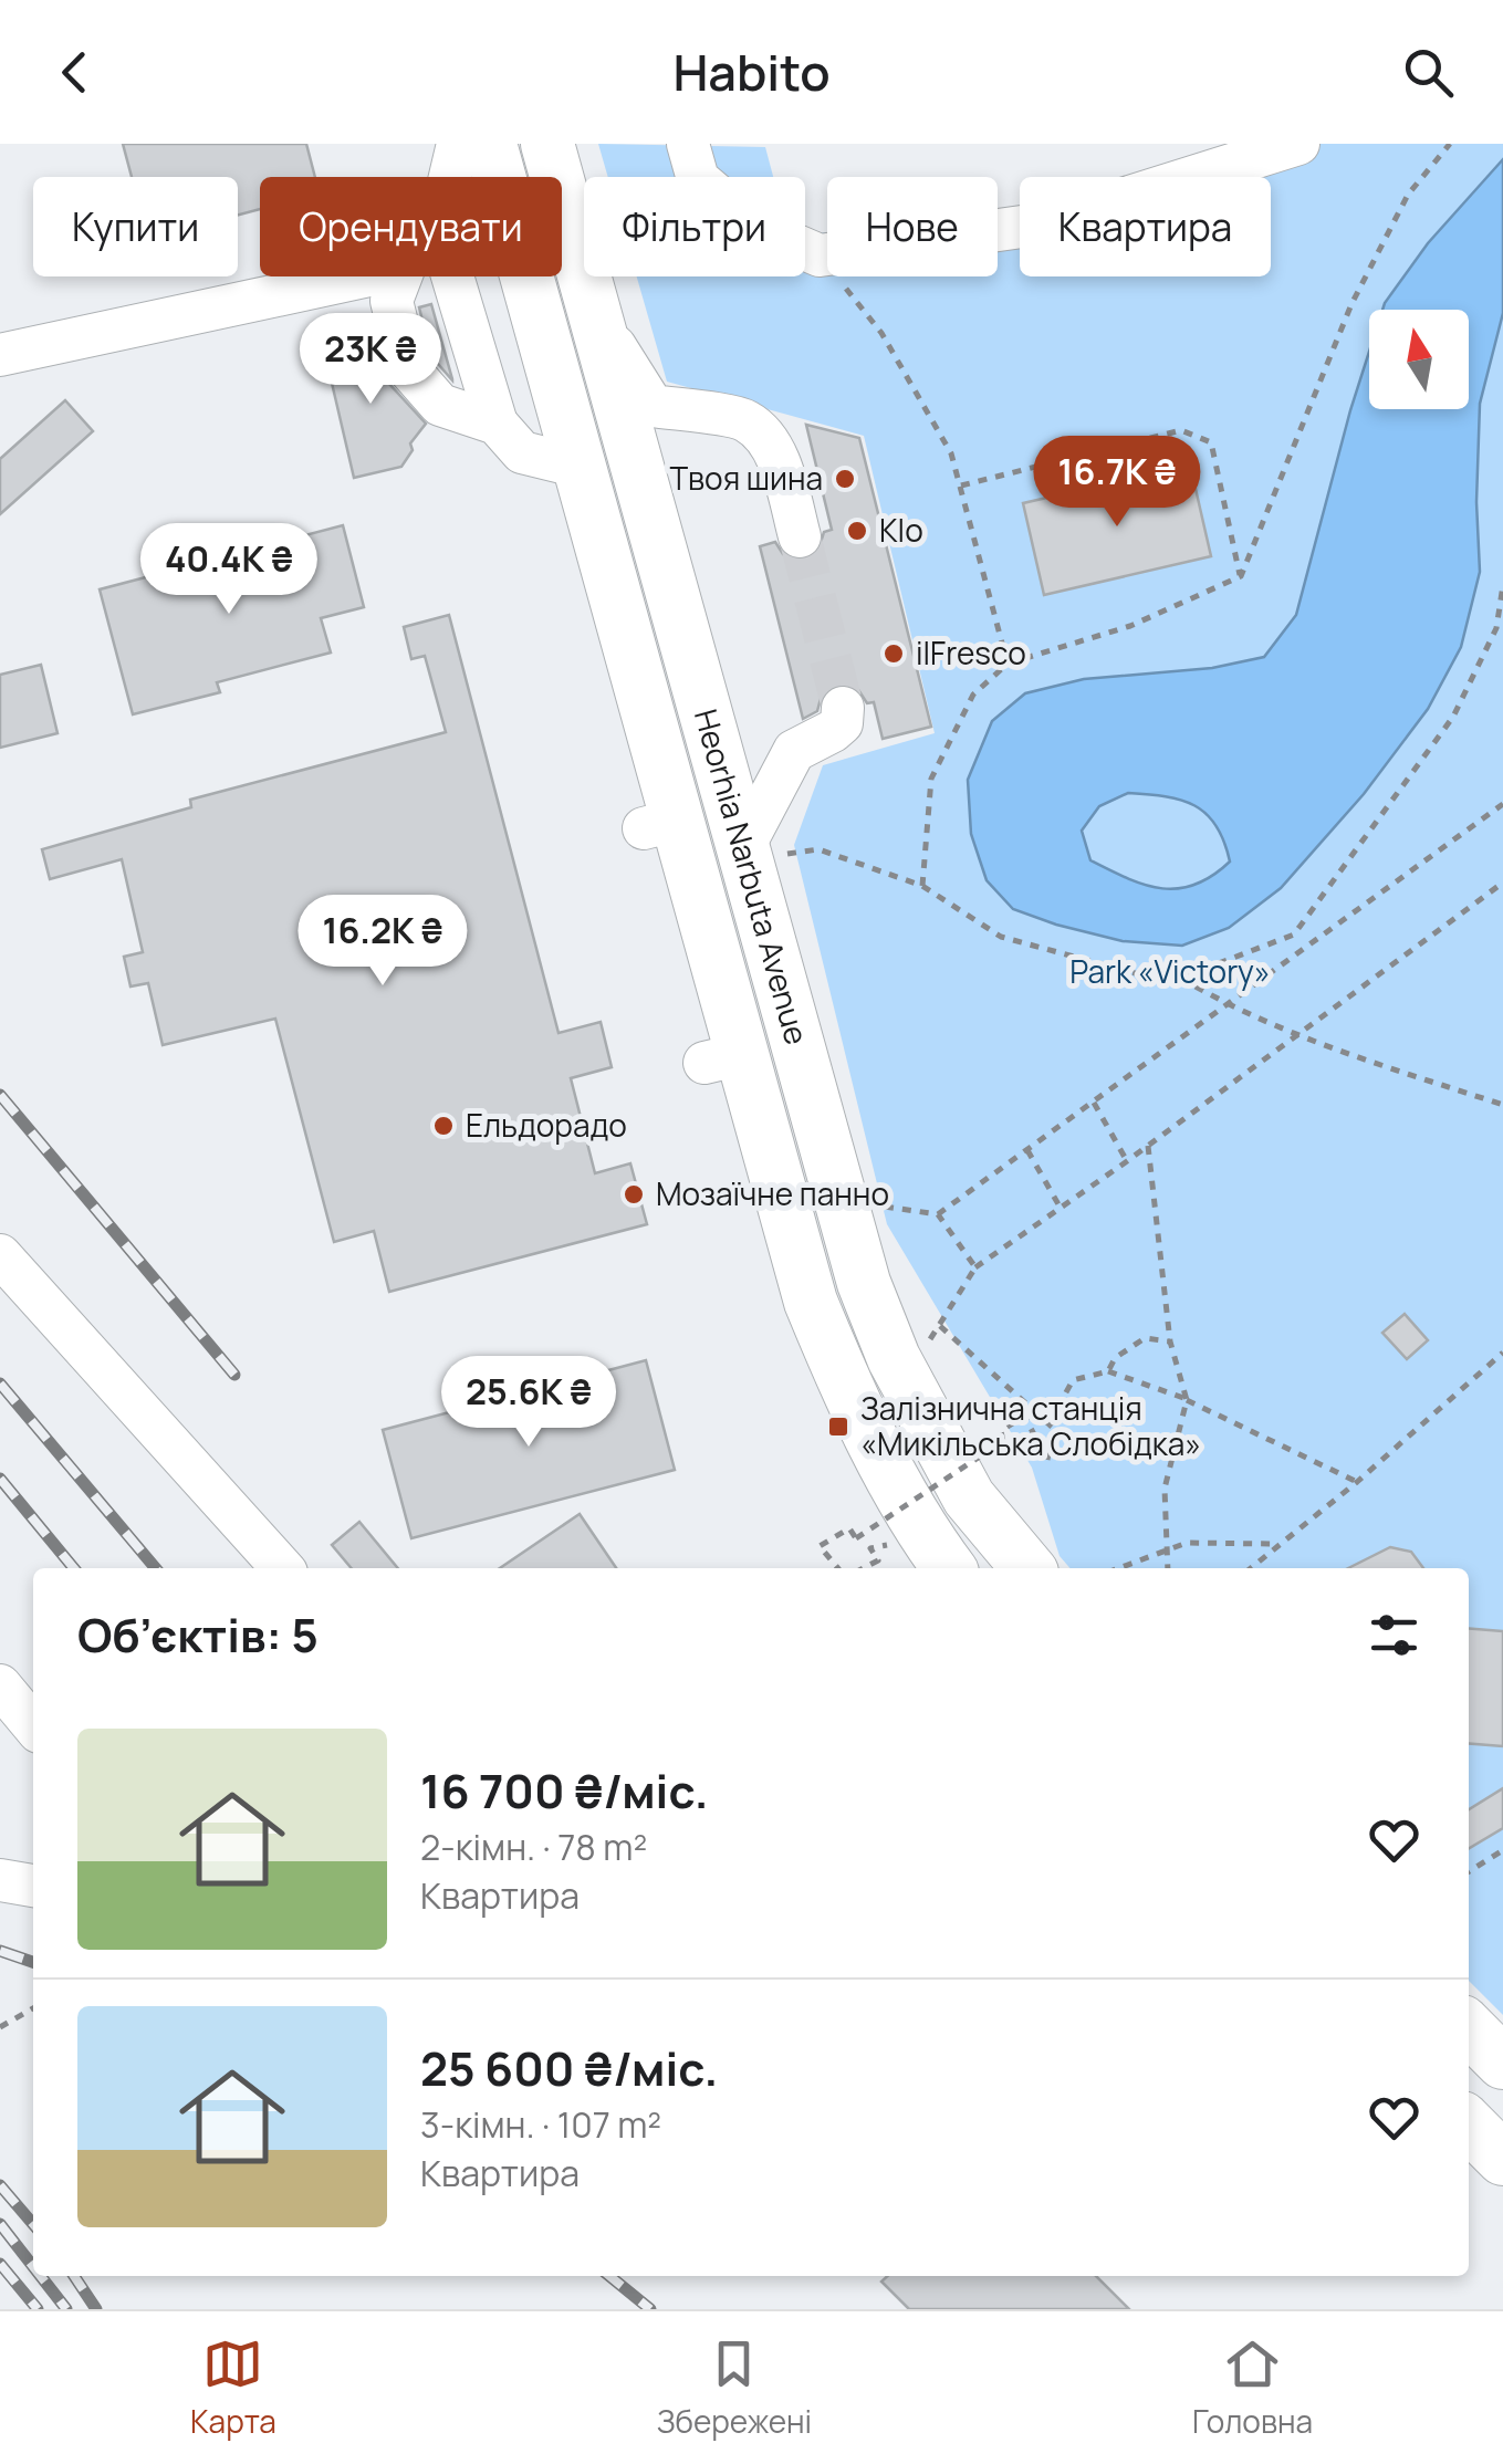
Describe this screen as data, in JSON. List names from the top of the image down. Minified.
{"streets":{"main road":["Heorhia Narbuta Avenue"]},"parks":["Park «Victory»"],"places":{"other":["Твоя шина","Klo","ilFresco","Ельдорадо","Мозаїчне панно"],"transit":["Залізнична станція «Микільська Слобідка»"]},"north":"top","page":{"header":"Habito","chip":["Купити","Орендувати","Фільтри","Нове","Квартира"],"price":["23K ₴","16.7K ₴","40.4K ₴","16.2K ₴","25.6K ₴"],"heading":"Об’єктів: 5","list":[{"name":"16 700 ₴/міс.","note":"2-кімн. · 78 m² · Квартира"},{"name":"25 600 ₴/міс.","note":"3-кімн. · 107 m² · Квартира"}],"tabs":["Карта","Збережені","Головна"]}}
